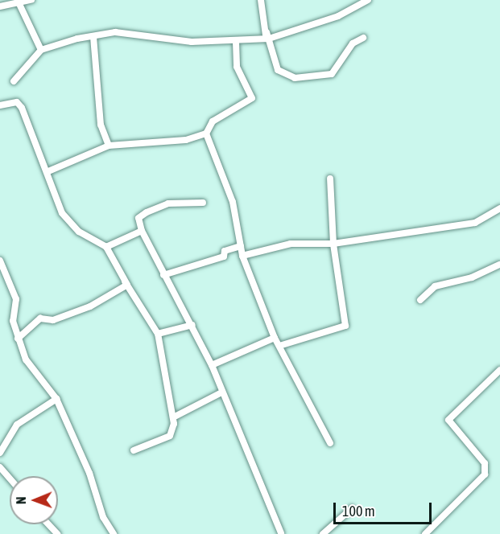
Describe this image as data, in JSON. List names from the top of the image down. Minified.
{"scale_bar":"100 m","north":"left"}
